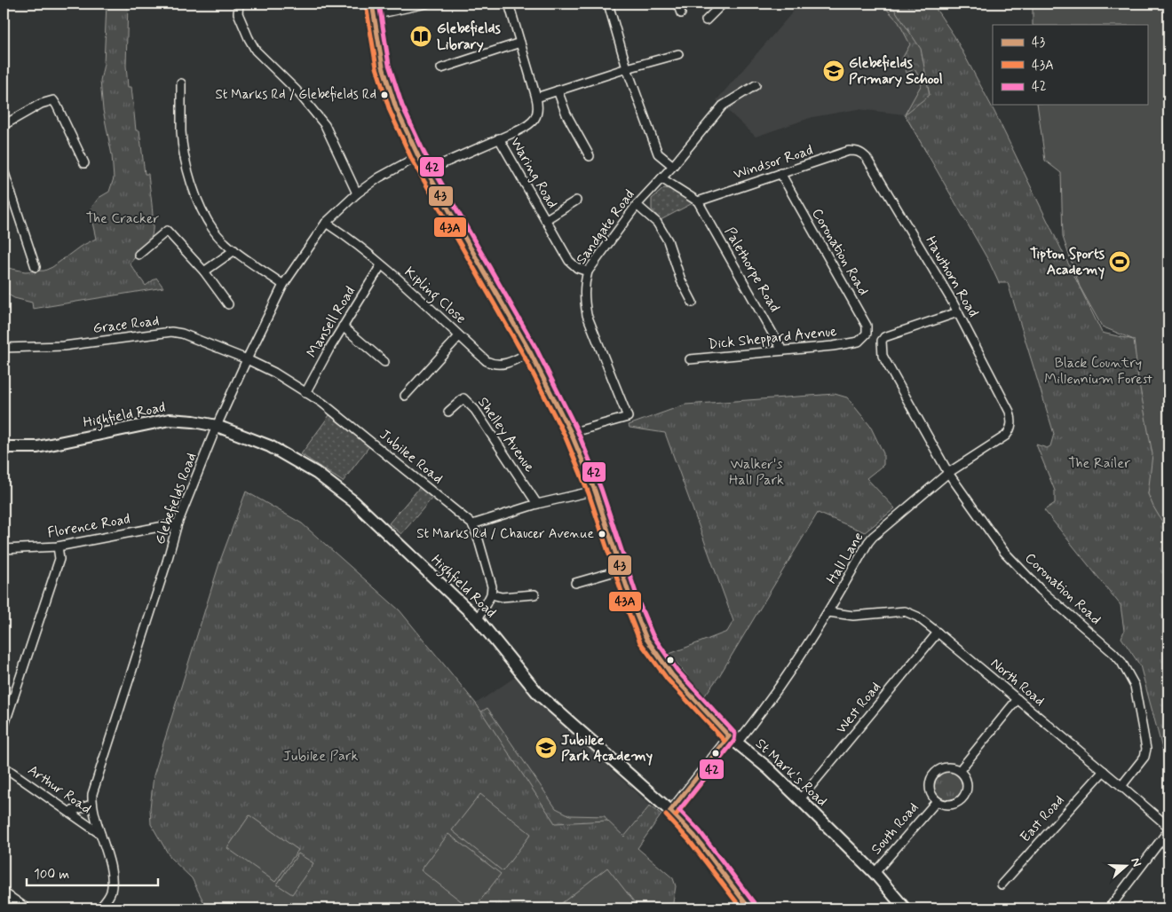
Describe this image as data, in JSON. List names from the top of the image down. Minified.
{"streets":{"street":["Windsor Road","Waring Road","Sandgate Road","Coronation Road","Palethorpe Road","Hawthorn Road","Kipling Close","Mansell Road","Grace Road","Dick Sheppard Avenue","Highfield Road","Shelley Avenue","Jubilee Road","Glebefields Road","Florence Road","Hall Lane","North Road","West Road","St Mark's Road","Arthur Road","East Road","South Road"]},"crossings":[["Windsor Road","Coronation Road"],["Windsor Road","Palethorpe Road"],["Windsor Road","Hawthorn Road"],["Waring Road","Sandgate Road"],["Sandgate Road","St Mark's Road"],["Coronation Road","Hawthorn Road"],["Coronation Road","Dick Sheppard Avenue"],["Coronation Road","Hall Lane"],["Coronation Road","North Road"],["Palethorpe Road","Dick Sheppard Avenue"],["Hawthorn Road","Hall Lane"],["Kipling Close","Mansell Road"],["Kipling Close","Glebefields Road"],["Kipling Close","St Mark's Road"],["Mansell Road","Jubilee Road"],["Grace Road","Jubilee Road"],["Grace Road","Glebefields Road"],["Highfield Road","Glebefields Road"],["Highfield Road","Hall Lane"],["Jubilee Road","Glebefields Road"],["Glebefields Road","Florence Road"],["Glebefields Road","St Mark's Road"],["Glebefields Road","Arthur Road"],["Hall Lane","North Road"],["Hall Lane","St Mark's Road"],["North Road","West Road"],["North Road","East Road"],["West Road","St Mark's Road"],["St Mark's Road","South Road"]],"parks":["The Cracker","Black Country Millennium Forest","The Railer","Walker's Hall Park","Jubilee Park"],"places":{"library":["Glebefields Library"],"school or university":["Glebefields Primary School","Jubilee Park Academy"],"other":["St Marks Rd / Glebefields Rd","St Marks Rd / Chaucer Avenue"],"sports":["Tipton Sports Academy"]},"lines":["transit line 43","transit line 42","transit line 43A"],"legend":["43","43A","42"],"scale_bar":"100 m","north":"right"}
